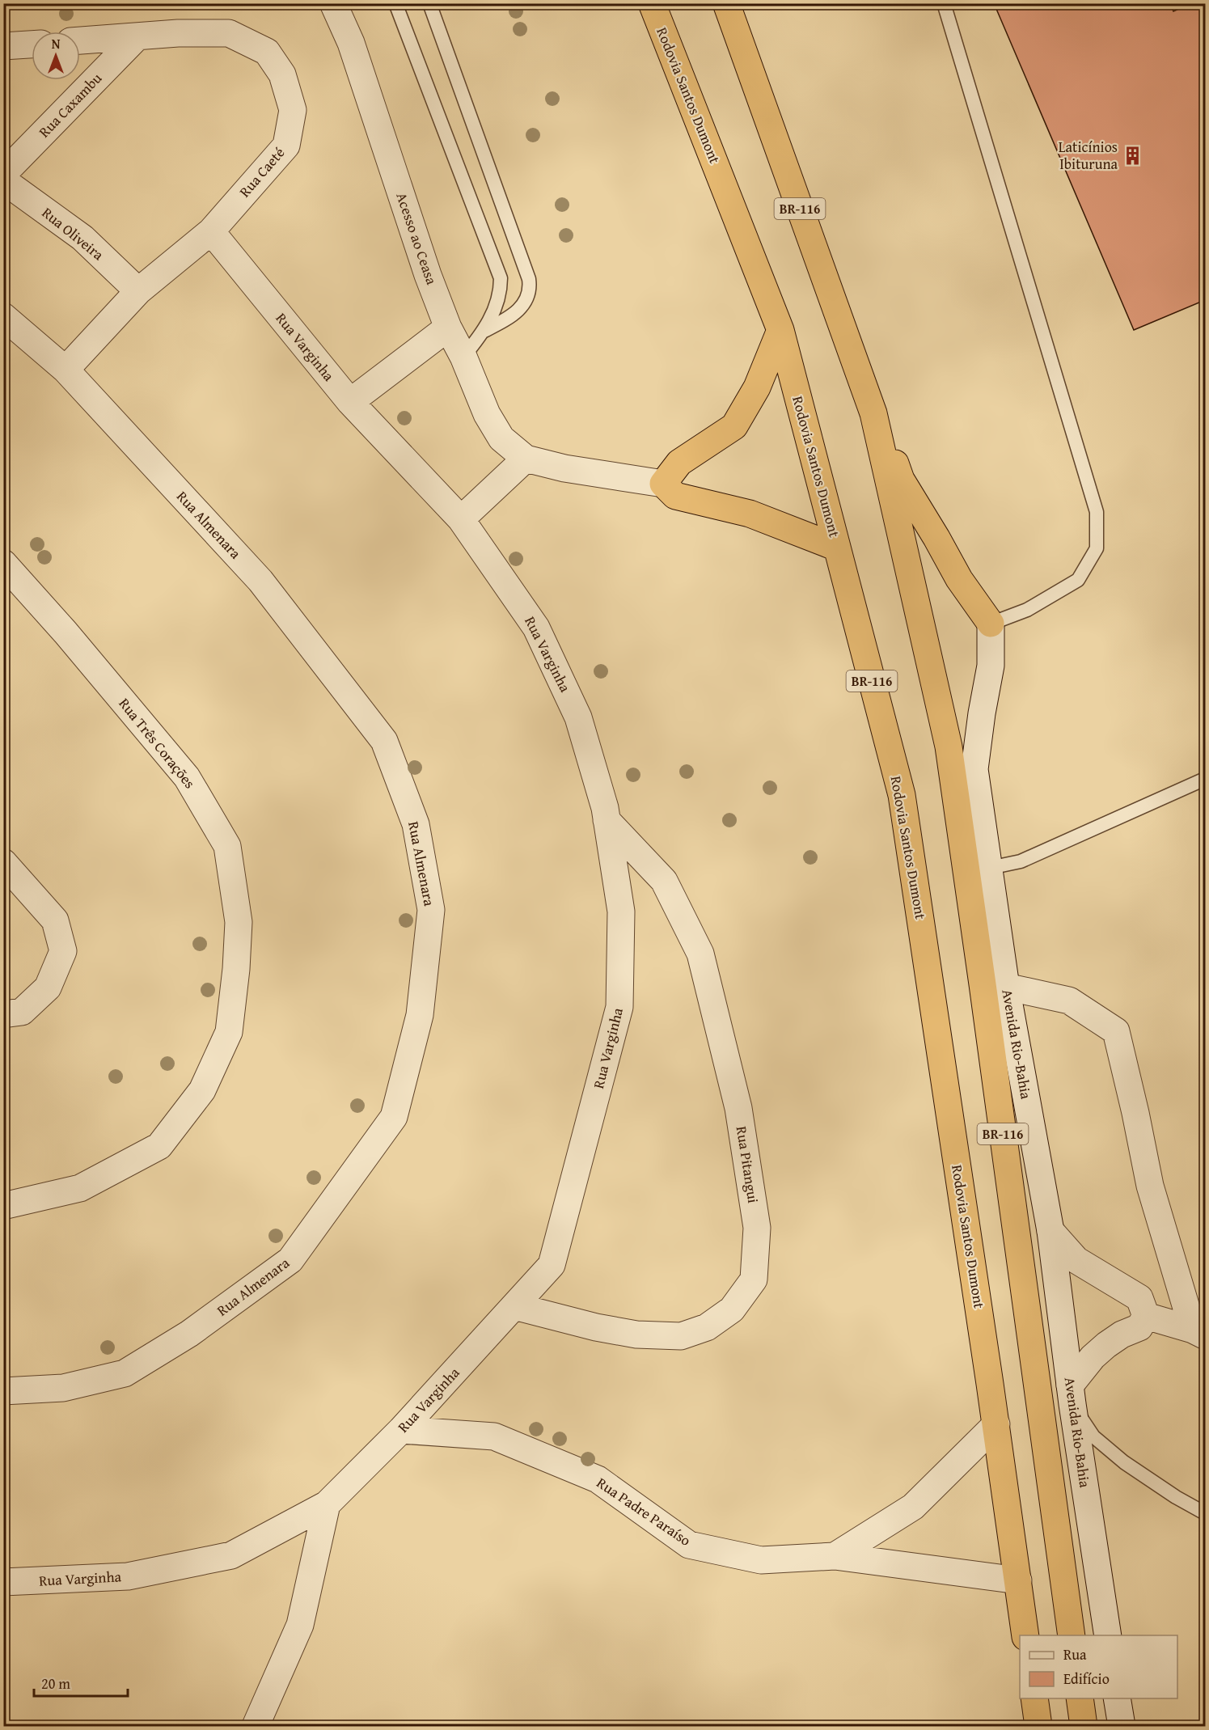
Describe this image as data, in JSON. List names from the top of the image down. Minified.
{"streets":{"highway":["Rodovia Santos Dumont","BR-116"],"street":["Rua Caxambu","Rua Caeté","Rua Oliveira","Acesso ao Ceasa","Rua Varginha","Rua Almenara","Rua Três Corações","Avenida Rio-Bahia","Rua Pitangui","Rua Padre Paraíso"]},"crossings":[["Rodovia Santos Dumont","Rua Padre Paraíso"],["Rua Caxambu","Rua Caeté"],["Rua Caeté","Rua Oliveira"],["Rua Caeté","Rua Varginha"],["Rua Caeté","Rua Almenara"],["BR-116","Avenida Rio-Bahia"],["Rua Varginha","Rua Pitangui"],["Rua Varginha","Rua Padre Paraíso"]],"places":{"building":["Laticínios Ibituruna"]},"legend":["Rua","Edifício"],"scale_bar":"20 m","north":"top"}
